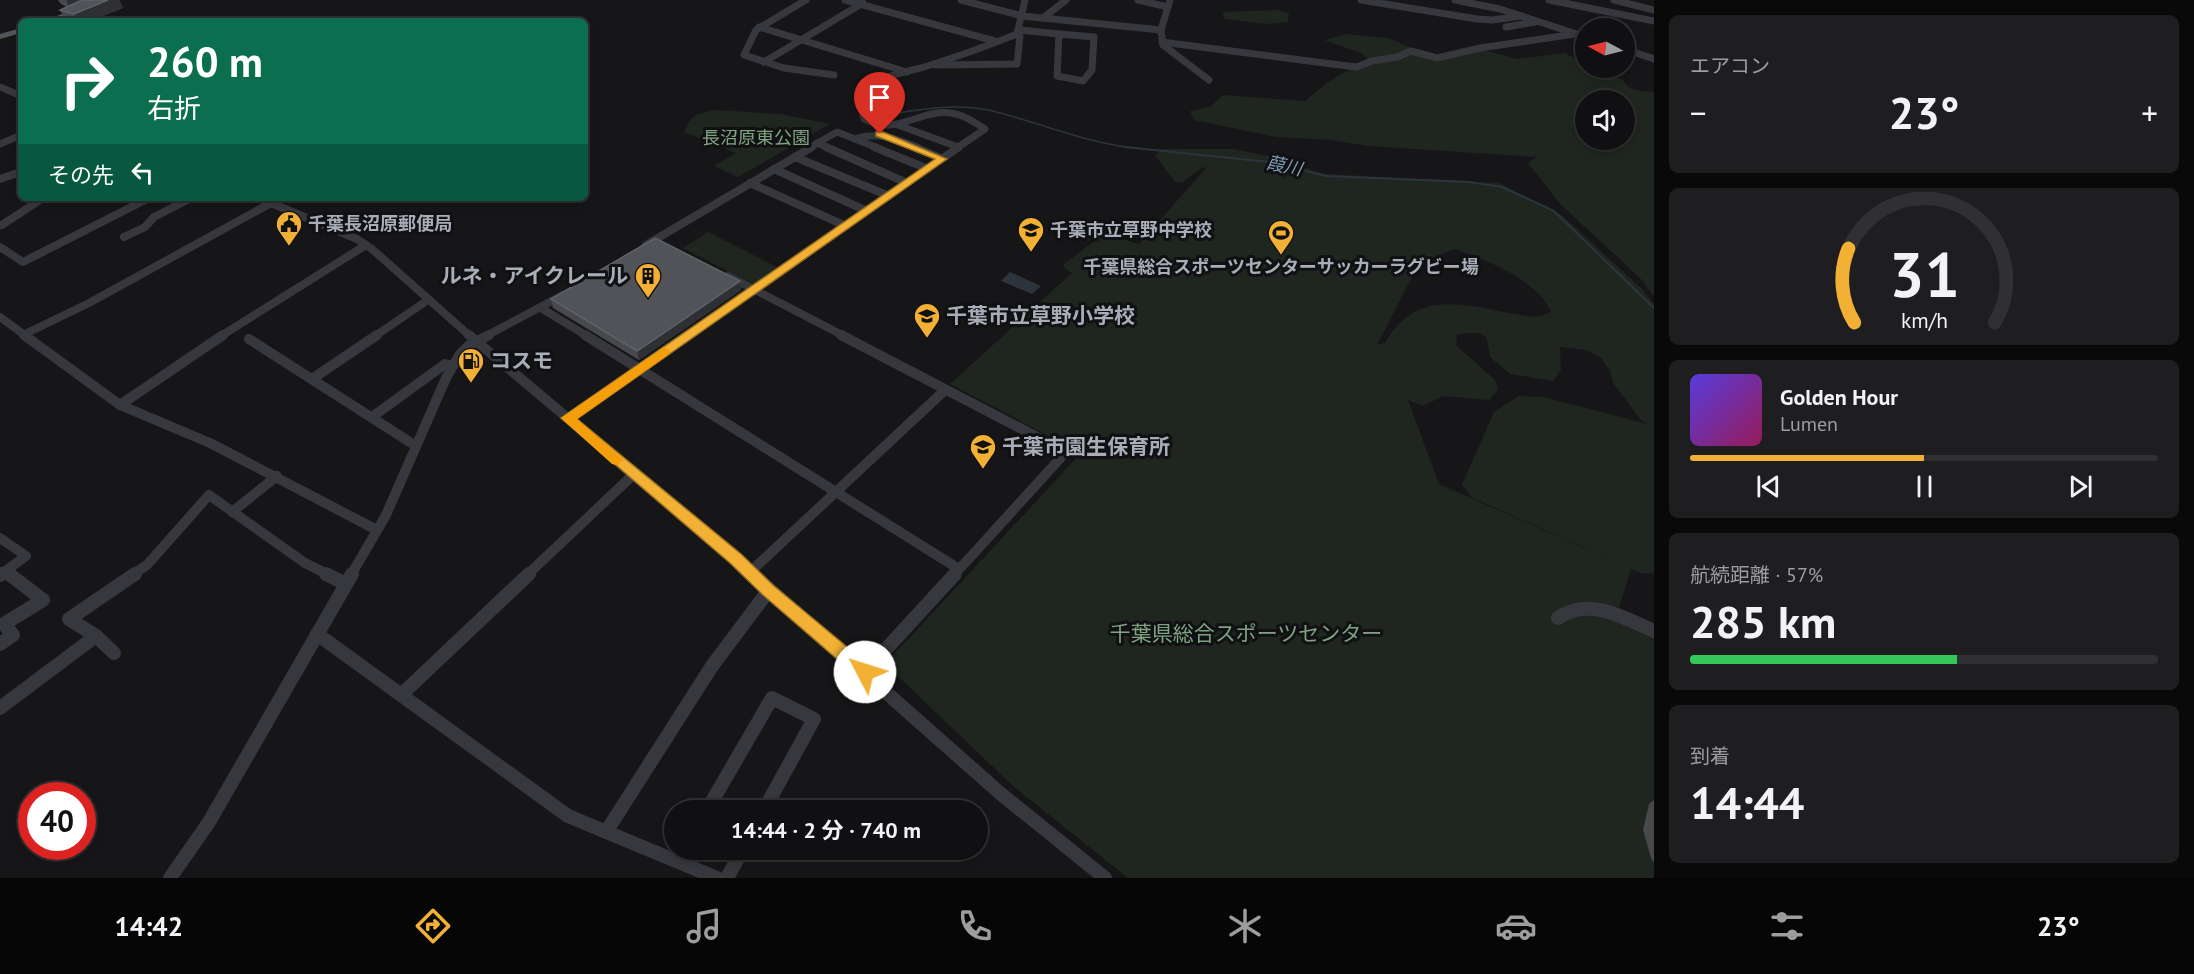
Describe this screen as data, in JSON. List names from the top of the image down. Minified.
{"water":["葭川"],"parks":["長沼原東公園","千葉県総合スポーツセンター"],"places":{"public building":["千葉長沼原郵便局"],"school or university":["千葉市立草野中学校","千葉市立草野小学校","千葉市園生保育所"],"sports":["千葉県総合スポーツセンターサッカーラグビー場"],"building":["ルネ・アイクレール"],"fuel station":["コスモ"]},"north":"left","page":{"tile":["エアコン",["航続距離 · 57%","285 km"],["到着","14:44"]],"turn":["260 m","右折"],"heat":["−","23°","+"],"then":"その先","song":["Golden Hour","Lumen"],"limit":"40","trip":"14:44 · 2 分 · 740 m","tabs":["14:42","23°"],"gauge":["31","km/h"]}}
